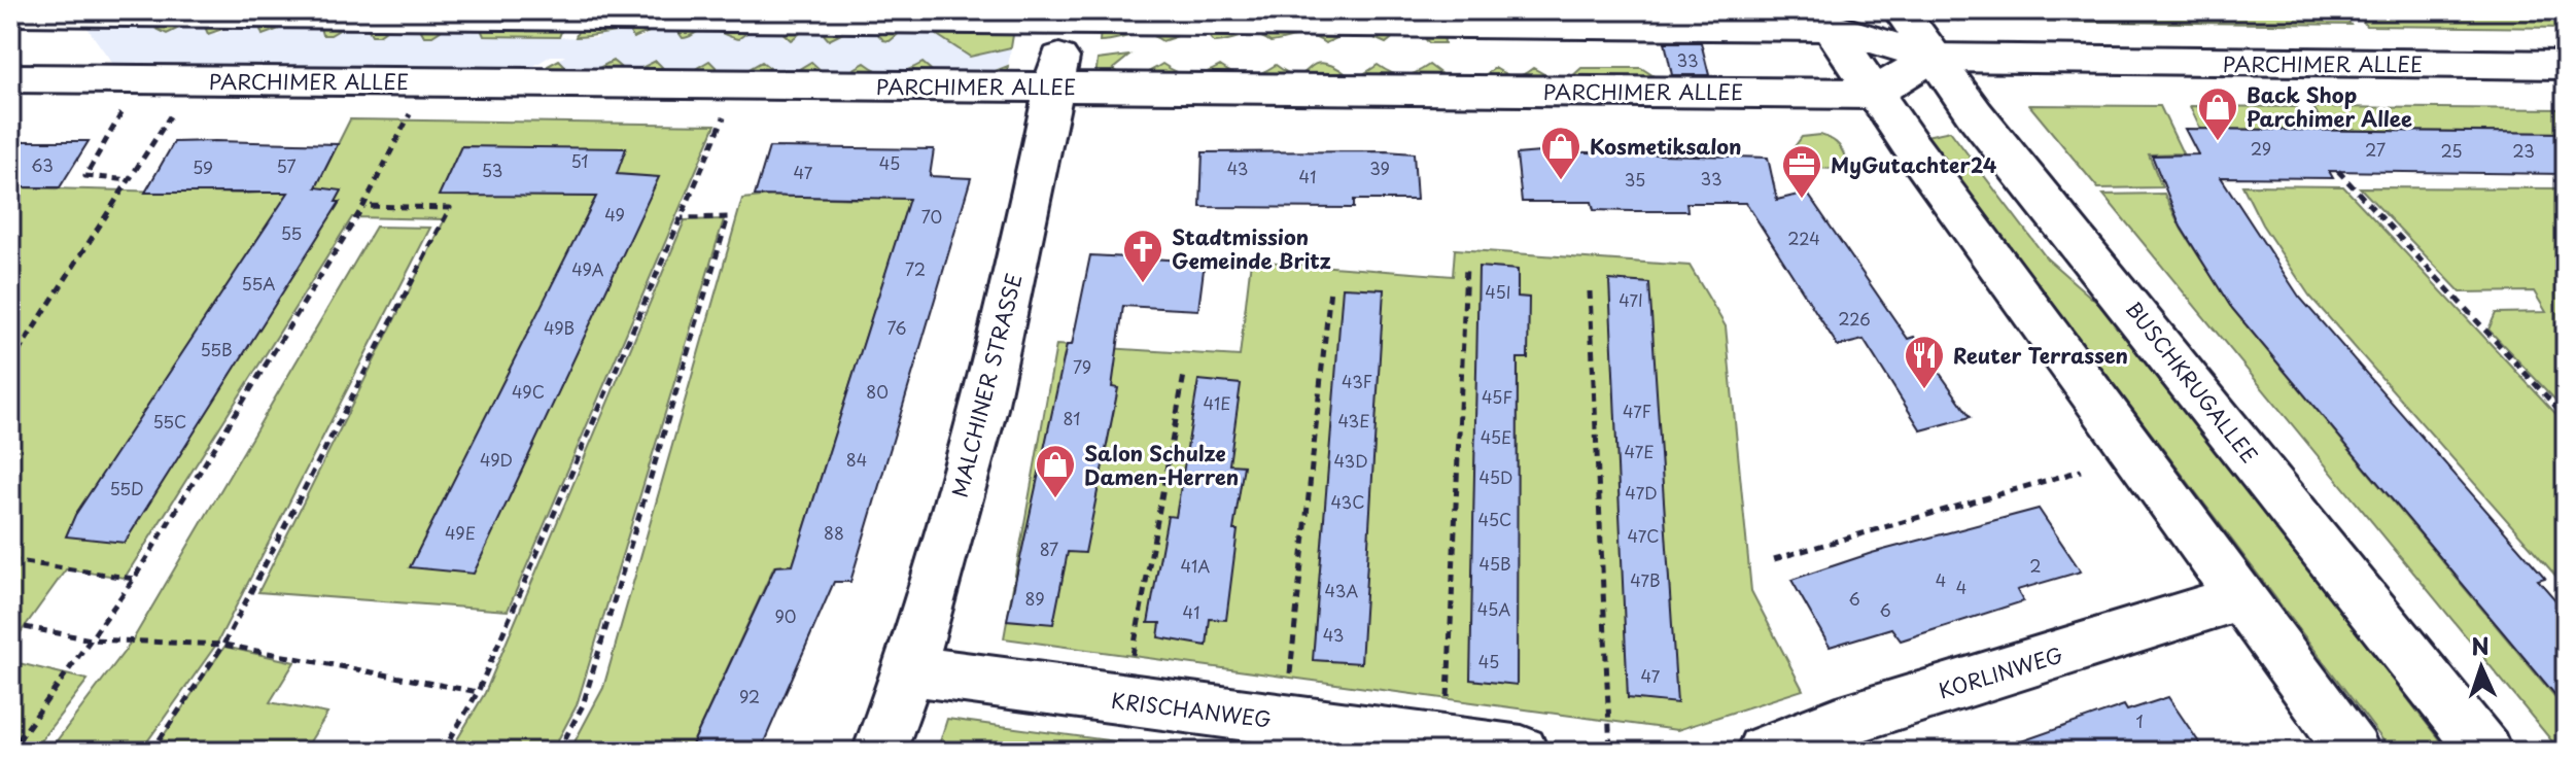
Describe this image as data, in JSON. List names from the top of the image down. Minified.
{"streets":{"street":["PARCHIMER ALLEE","BUSCHKRUGALLEE","MALCHINER STRASSE","KORLINWEG","KRISCHANWEG"]},"crossings":[["PARCHIMER ALLEE","BUSCHKRUGALLEE"],["PARCHIMER ALLEE","MALCHINER STRASSE"],["MALCHINER STRASSE","KRISCHANWEG"]],"places":{"shop":["Back Shop Parchimer Allee","Kosmetiksalon","Salon Schulze Damen-Herren"],"office":["MyGutachter24"],"church":["Stadtmission Gemeinde Britz"],"restaurant":["Reuter Terrassen"]},"house_numbers":["33","29","27","25","23","51","45","63","57","59","43","39","53","47","41","33","35","49","70","55","224","49A","72","55A","45I","47I","226","49B","76","55B","79","43F","49C","80","45F","41E","47F","81","43E","55C","45E","47E","49D","84","43D","45D","55D","47D","43C","45C","49E","88","47C","87","45B","41A","2","47B","4","4","43A","89","6","45A","6","41","90","43","45","47","92","1"],"north":"top"}
